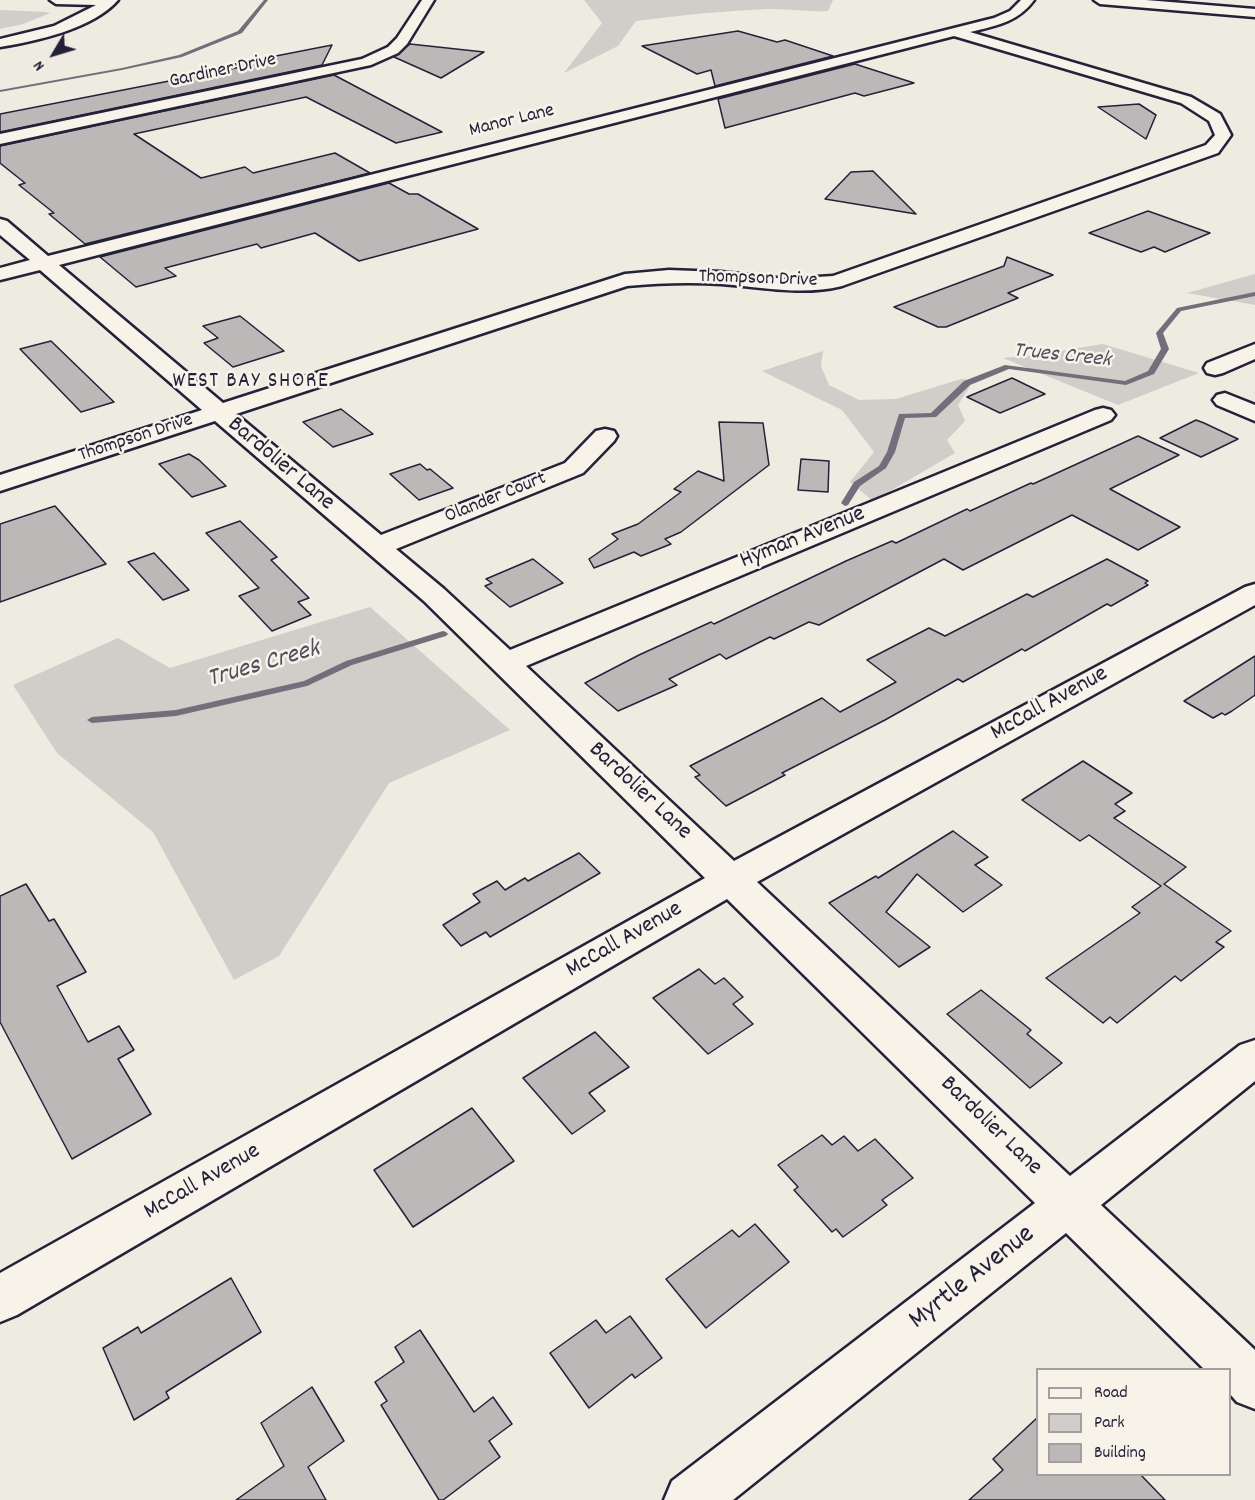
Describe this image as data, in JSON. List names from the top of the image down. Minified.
{"streets":{"street":["Gardiner Drive","Manor Lane","Thompson Drive","Bardolier Lane","Olander Court","Hyman Avenue","McCall Avenue","Myrtle Avenue"]},"crossings":[["Manor Lane","Thompson Drive"],["Manor Lane","Bardolier Lane"],["Thompson Drive","Bardolier Lane"],["Bardolier Lane","Olander Court"],["Bardolier Lane","Hyman Avenue"],["Bardolier Lane","McCall Avenue"],["Bardolier Lane","Myrtle Avenue"]],"districts":["WEST BAY SHORE"],"water":["Trues Creek"],"legend":["Road","Park","Building"],"north":"bottom left"}
